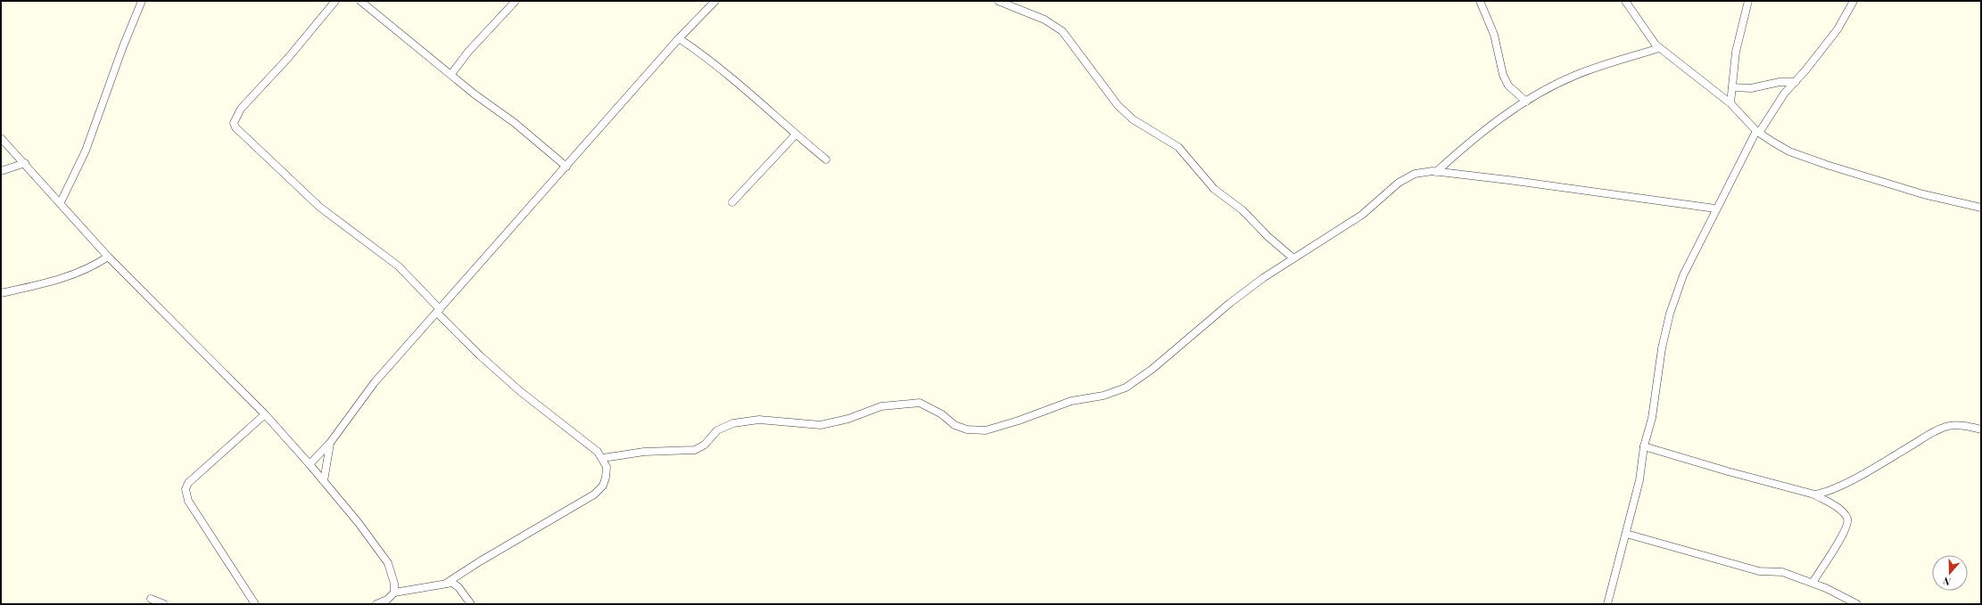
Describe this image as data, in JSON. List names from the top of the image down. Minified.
{"north":"bottom"}
